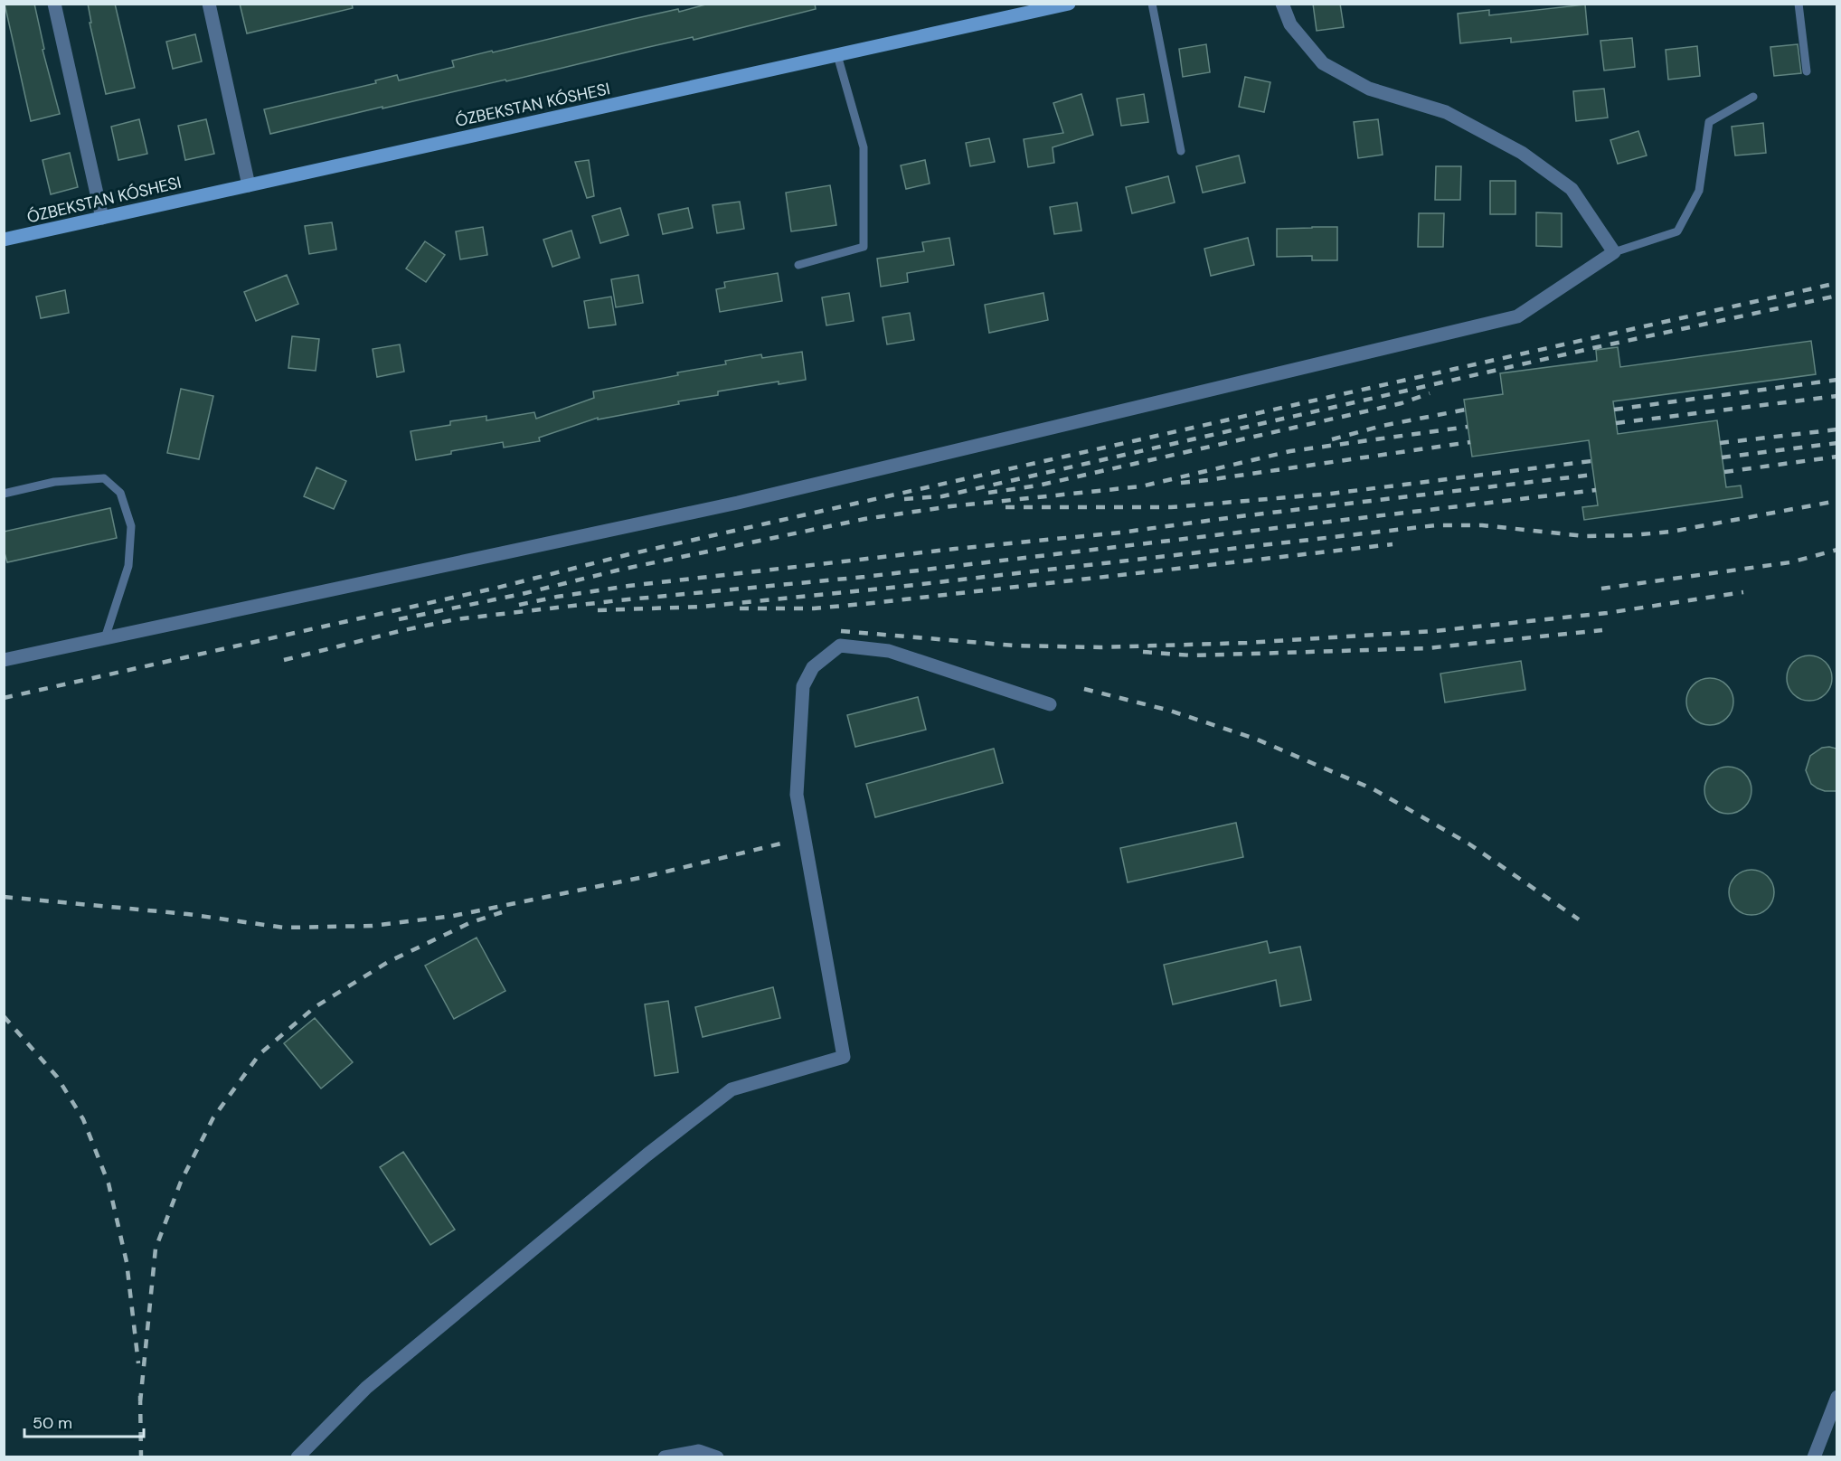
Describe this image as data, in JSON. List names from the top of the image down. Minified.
{"streets":{"street":["ÓZBEKSTAN KÓSHESI"]},"scale_bar":"50 m"}
